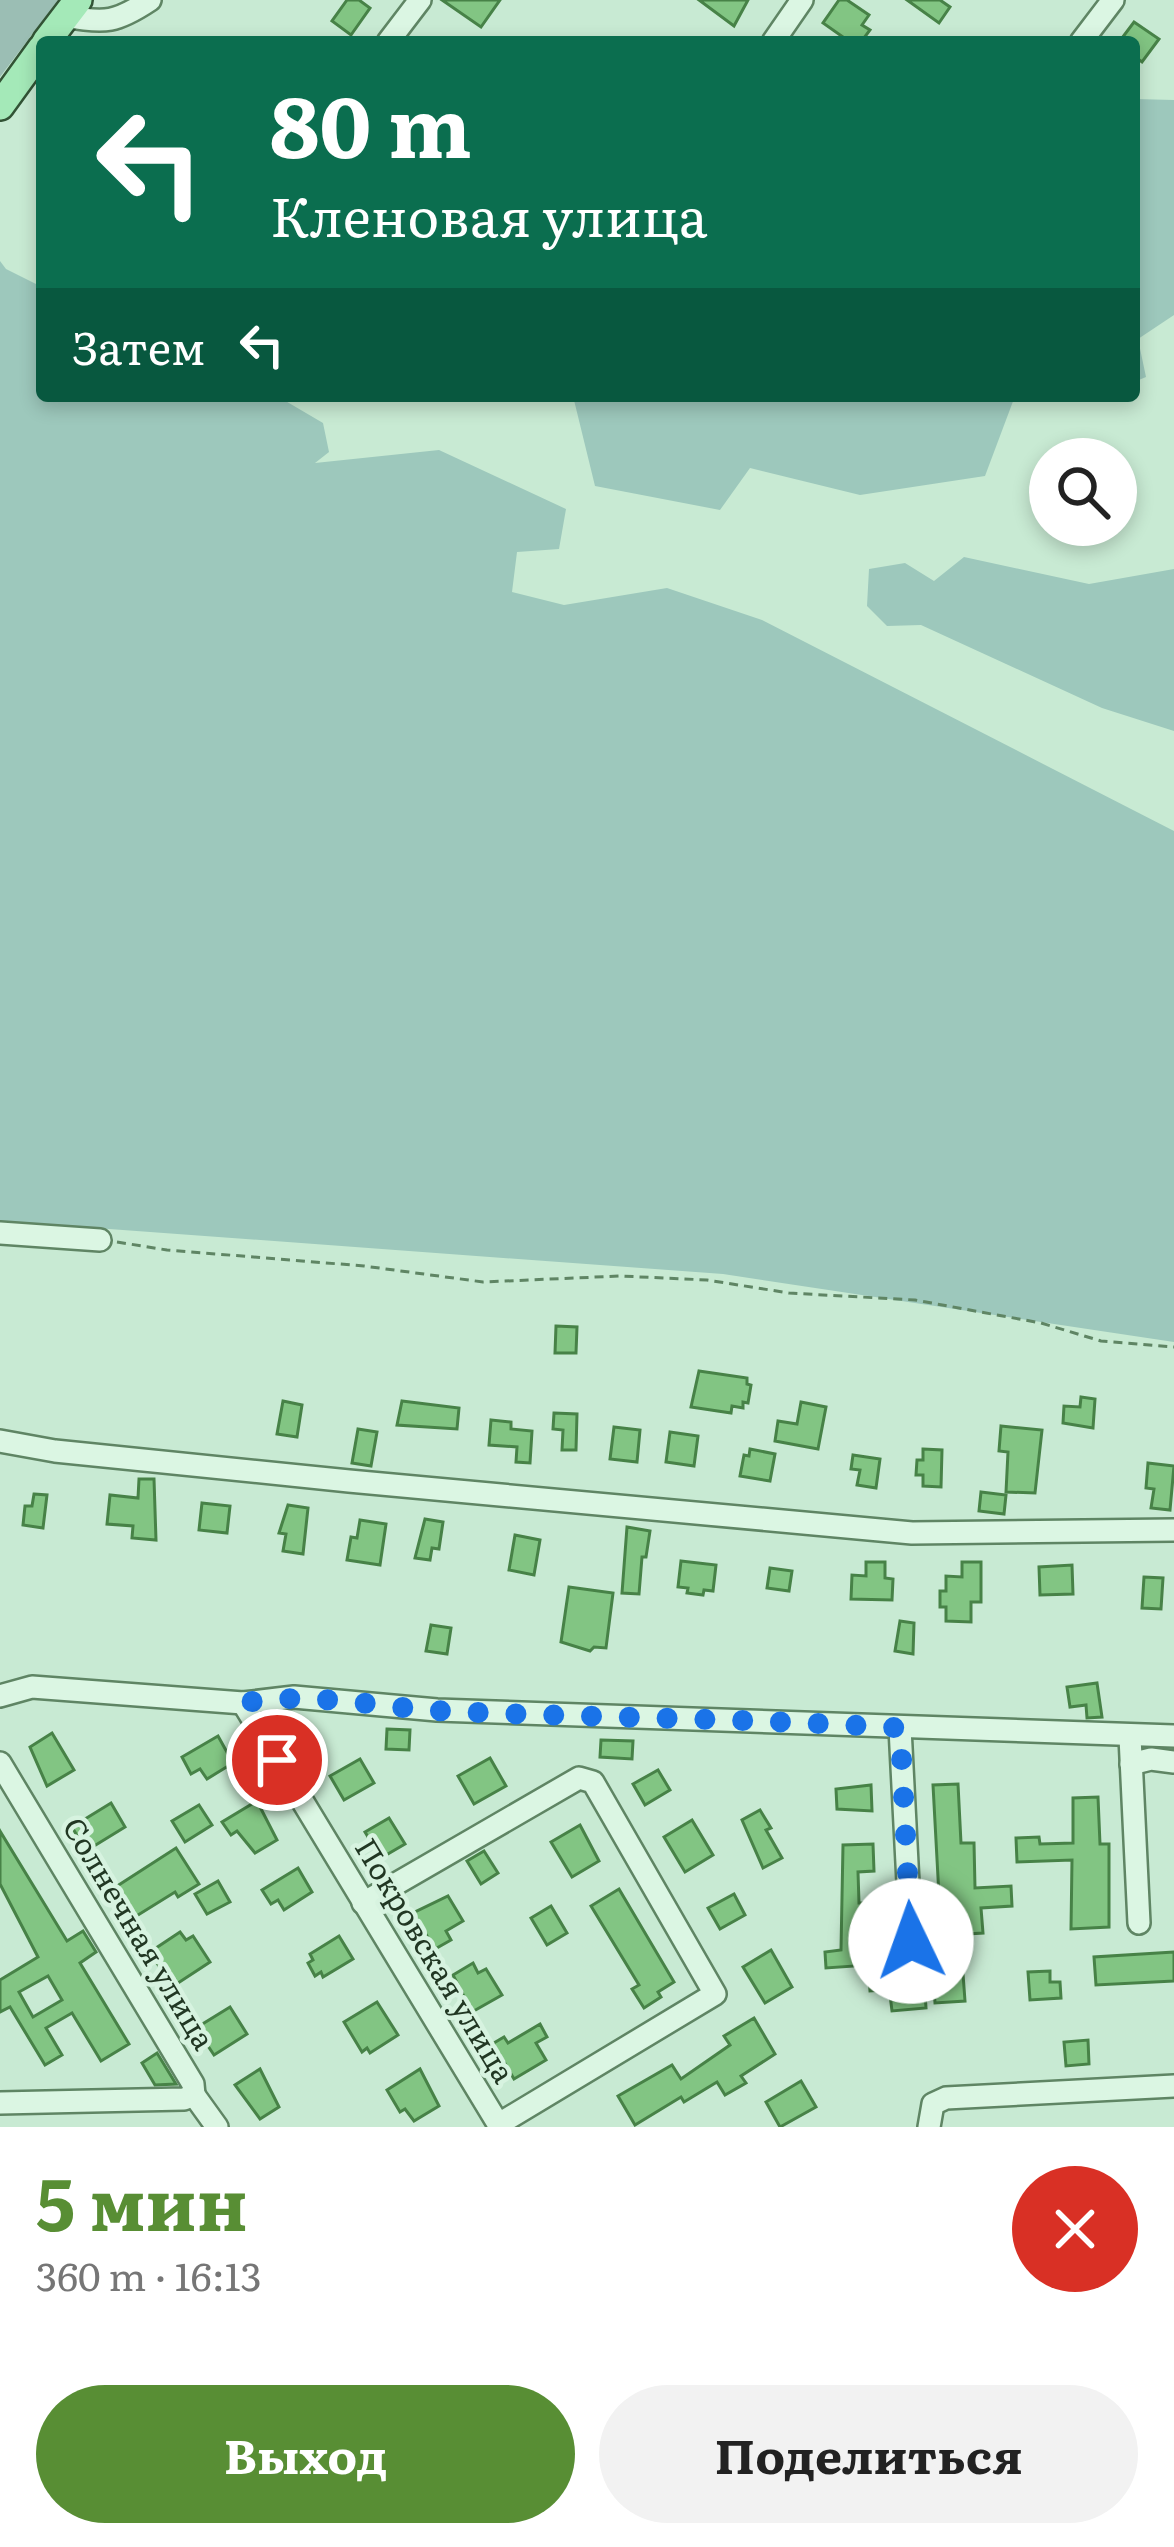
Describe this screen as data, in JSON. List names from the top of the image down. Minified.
{"streets":{"street":["Солнечная улица","Покровская улица"]},"page":{"turn":["80 m","Кленовая улица"],"then":"Затем","heading":["5 мин","360 m · 16:13"],"buttons":["Выход","Поделиться"]}}
